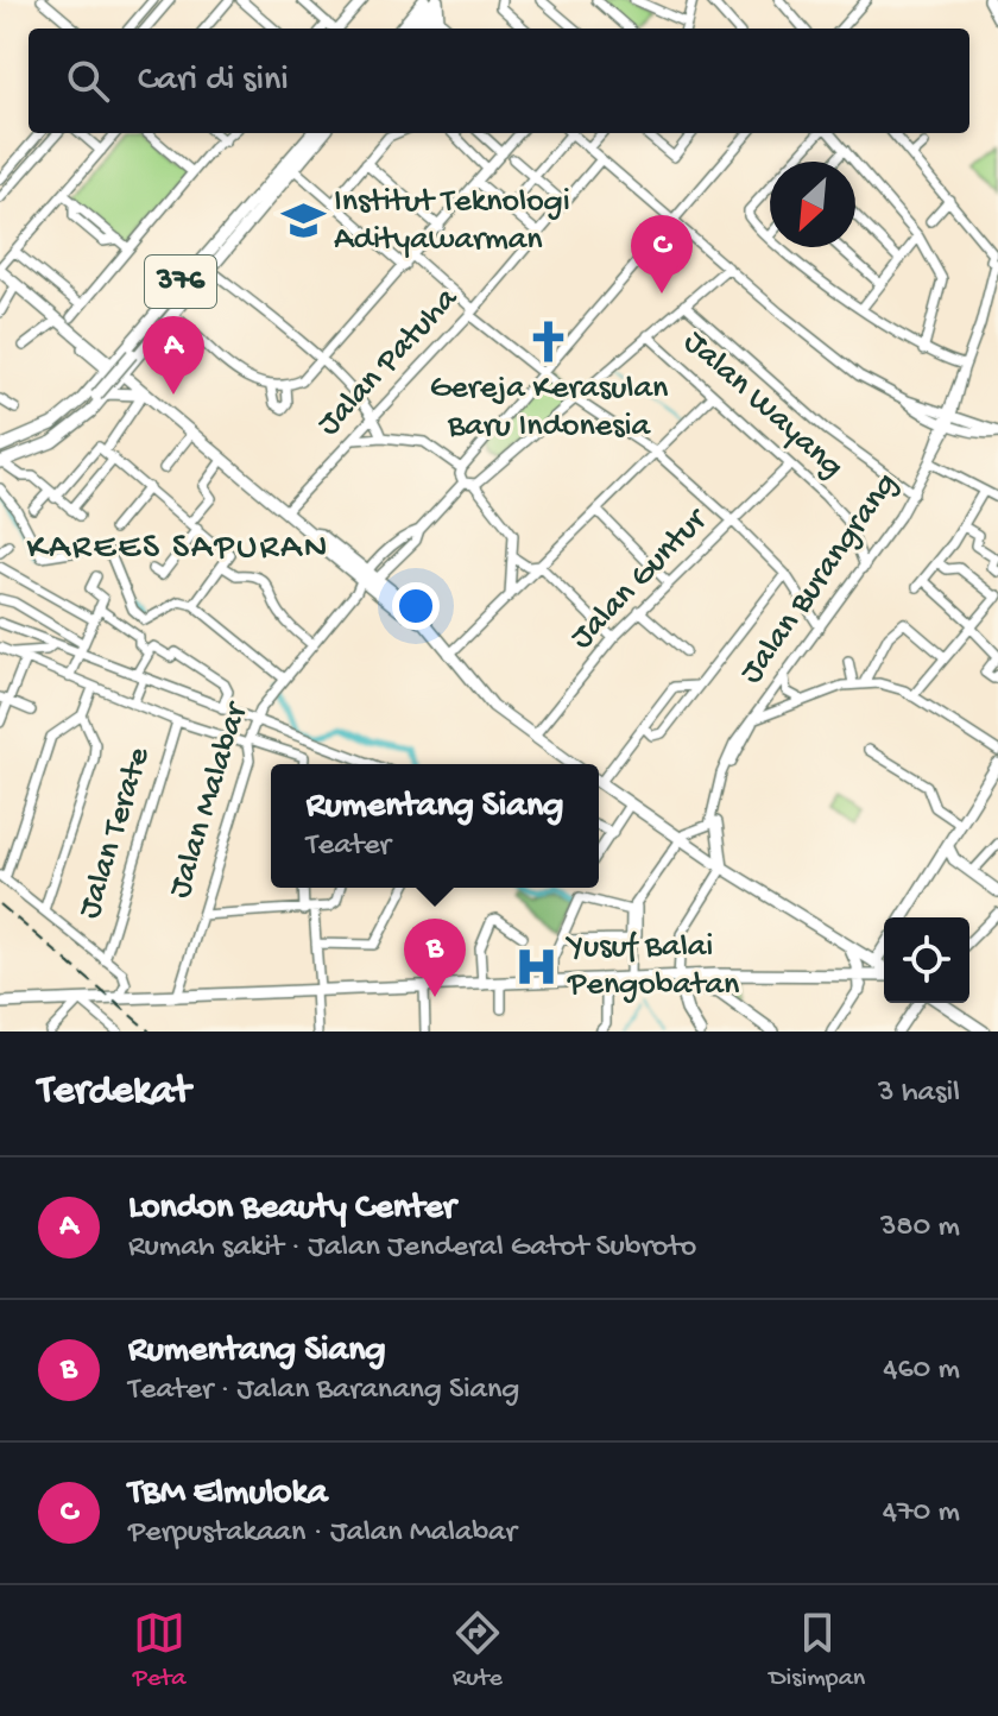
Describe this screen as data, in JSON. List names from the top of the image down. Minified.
{"streets":{"main road":["376"],"street":["Jalan Patuha","Jalan Wayang","Jalan Burangrang","Jalan Guntur","Jalan Malabar","Jalan Terate"]},"crossings":[["Jalan Wayang","Jalan Burangrang"],["Jalan Wayang","Jalan Guntur"],["Jalan Wayang","Jalan Malabar"]],"districts":["KAREES SAPURAN"],"places":{"school or university":["Institut Teknologi Adityawarman"],"church":["Gereja Kerasulan Baru Indonesia"],"hospital":["Yusuf Balai Pengobatan"]},"north":"bottom left","page":{"search":"Cari di sini","pins":["C","A","B"],"popup":["Rumentang Siang","Teater"],"heading":["Terdekat","3 hasil"],"list":[{"mark":"A","name":"London Beauty Center","note":"Rumah sakit · Jalan Jenderal Gatot Subroto","value":"380 m"},{"mark":"B","name":"Rumentang Siang","note":"Teater · Jalan Baranang Siang","value":"460 m"},{"mark":"C","name":"TBM Elmuloka","note":"Perpustakaan · Jalan Malabar","value":"470 m"}],"nav":["Peta","Rute","Disimpan"]}}
